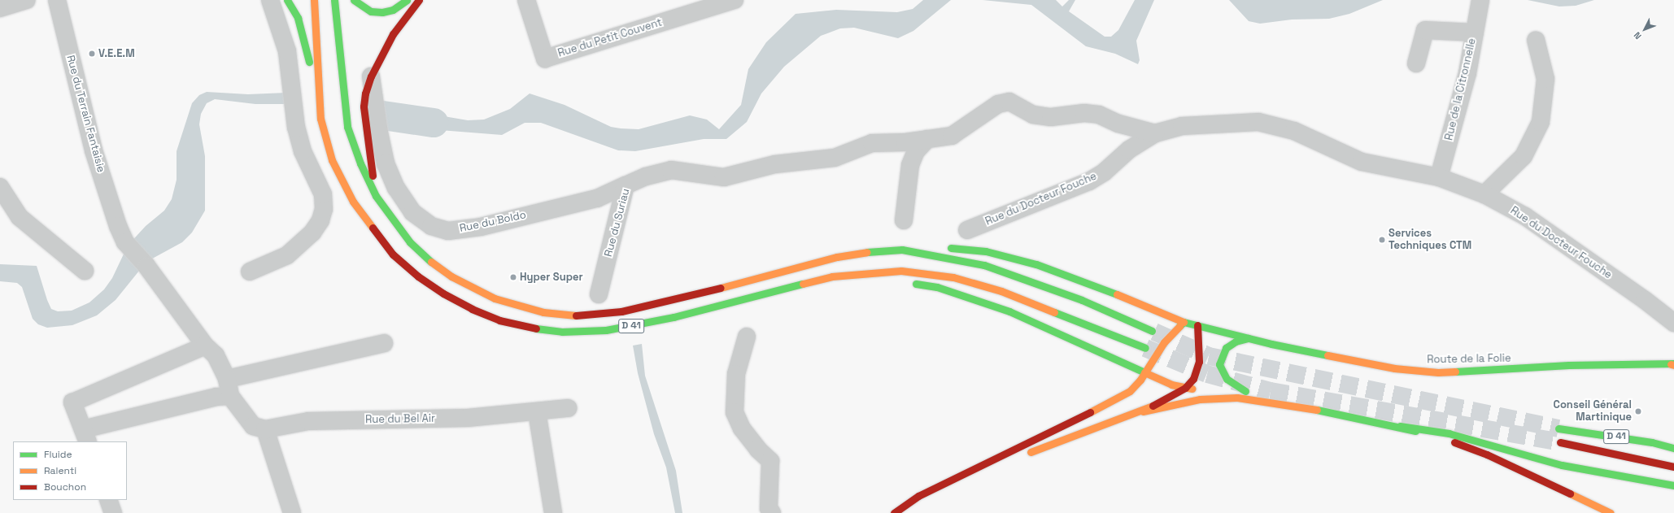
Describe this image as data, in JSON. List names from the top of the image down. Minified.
{"streets":{"main road":["D 41","Route de la Folie"],"street":["Rue du Petit Couvent","Rue de la Citronnelle","Rue du Terrain Fantaisie","Rue du Docteur Fouche","Rue du Boldo","Rue du Suriau","Rue du Bel Air"]},"crossings":[["Rue de la Citronnelle","Rue du Docteur Fouche"],["Rue du Docteur Fouche","Rue du Suriau"],["Rue du Boldo","Rue du Suriau"],["D 41","Route de la Folie"]],"places":["V.E.E.M","Services Techniques CTM","Hyper Super","Conseil Général Martinique"],"legend":["Fluide","Ralenti","Bouchon"],"north":"bottom left"}
